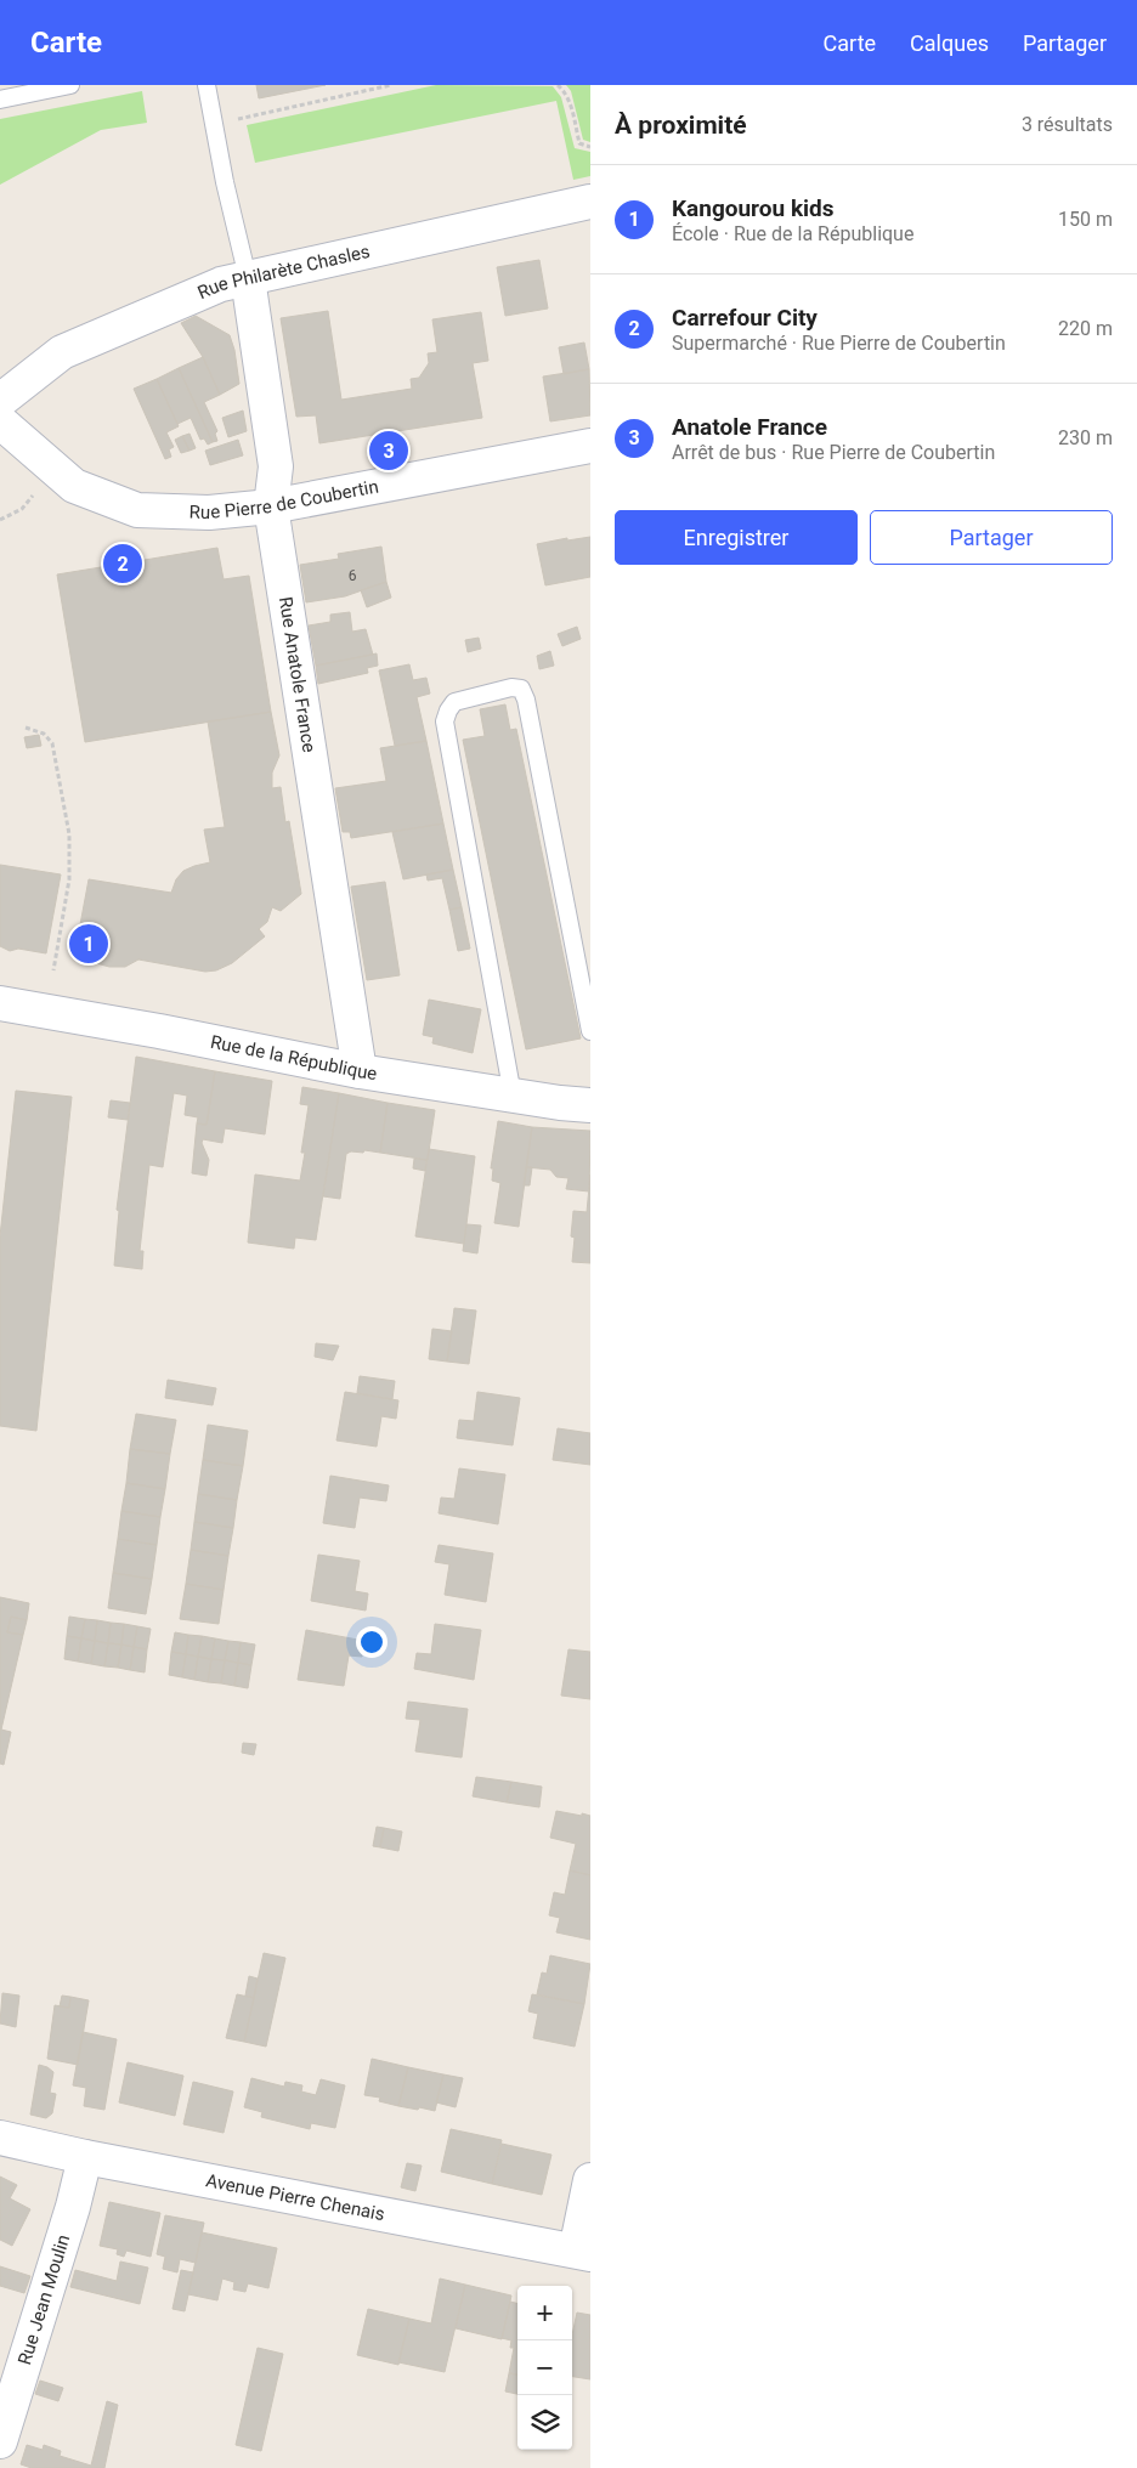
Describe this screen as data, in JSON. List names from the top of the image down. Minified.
{"streets":{"street":["Rue Philarète Chasles","Rue Pierre de Coubertin","Rue Anatole France","Rue de la République","Avenue Pierre Chenais","Rue Jean Moulin"]},"crossings":[["Rue Philarète Chasles","Rue Anatole France"],["Rue Pierre de Coubertin","Rue Anatole France"],["Rue Anatole France","Rue de la République"],["Avenue Pierre Chenais","Rue Jean Moulin"]],"house_numbers":["6"],"page":{"header":"Carte","nav":["Carte","Calques","Partager"],"heading":["À proximité","3 résultats"],"list":[{"mark":"1","name":"Kangourou kids","note":"École · Rue de la République","value":"150 m"},{"mark":"2","name":"Carrefour City","note":"Supermarché · Rue Pierre de Coubertin","value":"220 m"},{"mark":"3","name":"Anatole France","note":"Arrêt de bus · Rue Pierre de Coubertin","value":"230 m"}],"pins":["3","2","1"],"buttons":["Enregistrer","Partager"],"map_buttons":["+","−"]}}
